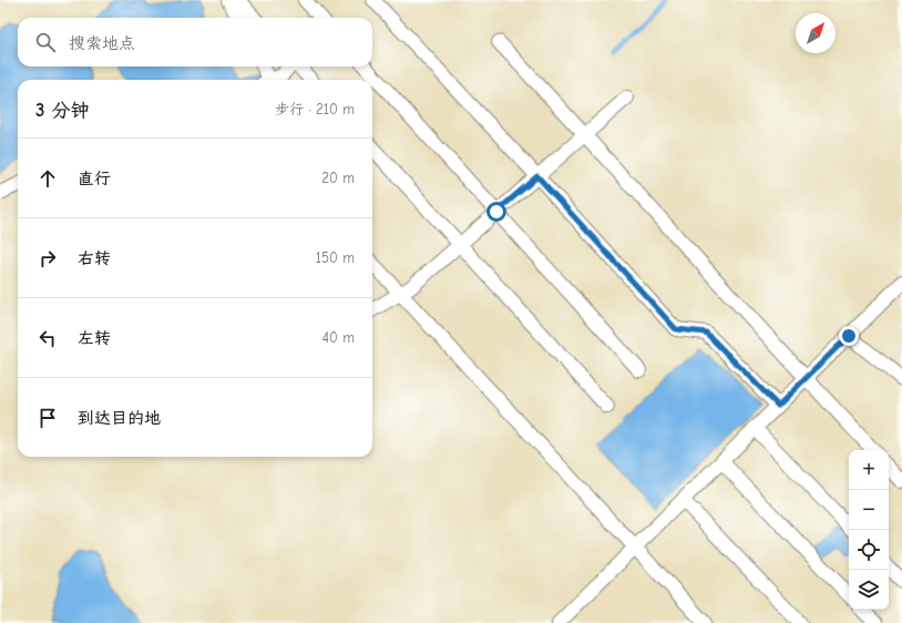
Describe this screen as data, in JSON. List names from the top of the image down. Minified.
{"north":"top right","page":{"search":"搜索地点","heading":["3 分钟","步行 · 210 m"],"list":[["直行","20 m"],["右转","150 m"],["左转","40 m"],"到达目的地"],"map_buttons":["+","−"]}}
